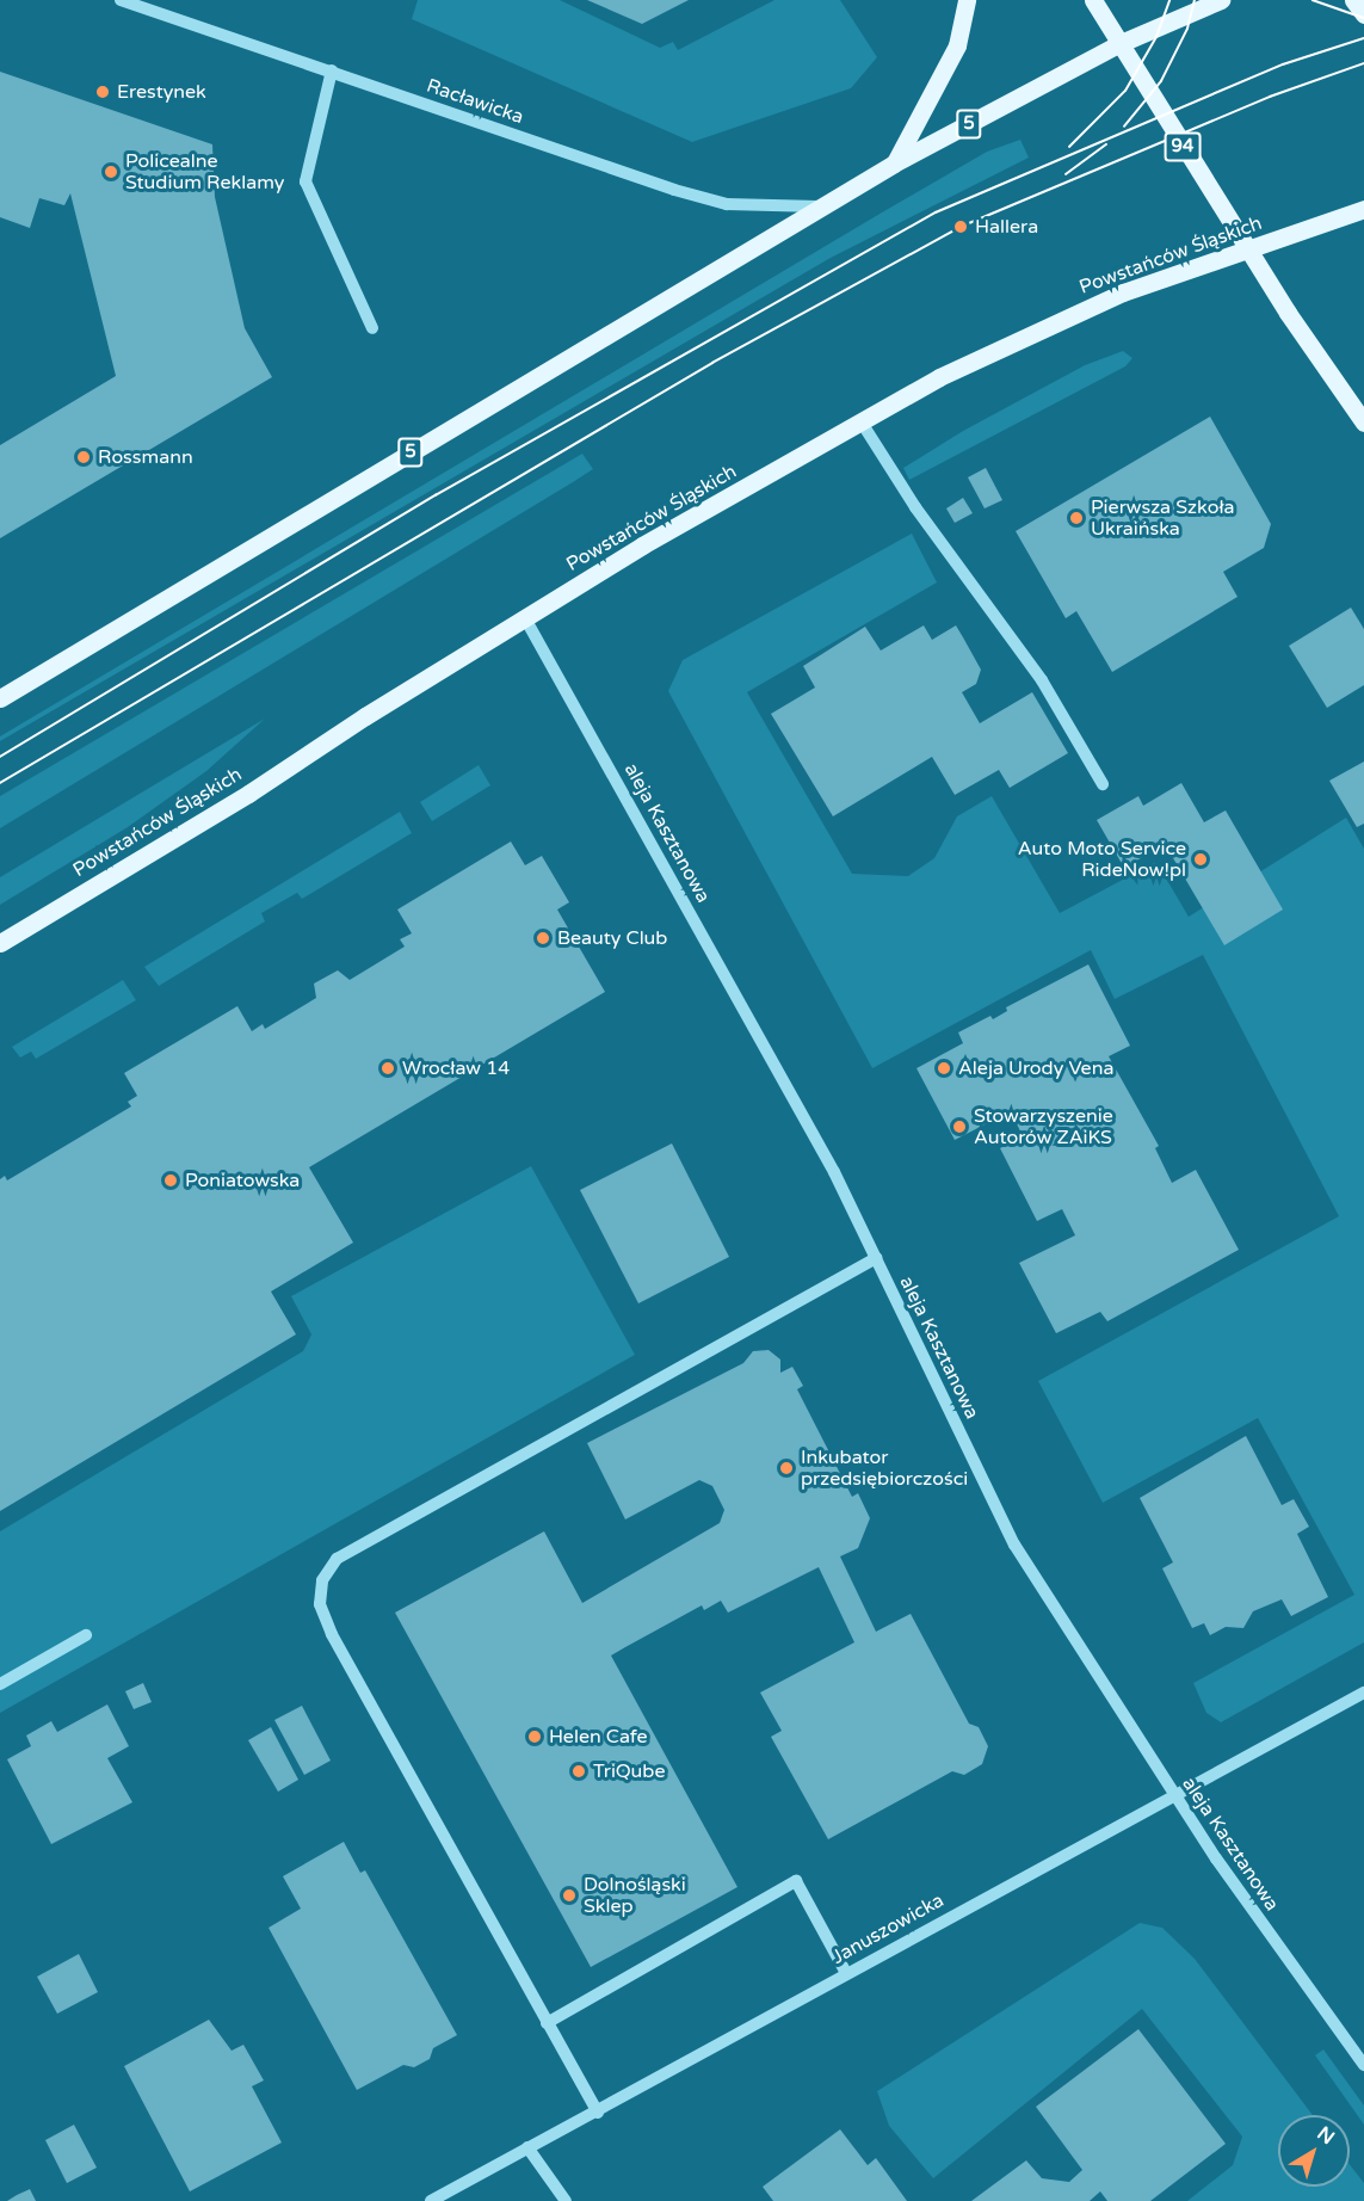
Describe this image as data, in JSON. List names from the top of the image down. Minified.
{"streets":{"main road":["5","94","Powstańców Śląskich"],"street":["Racławicka","aleja Kasztanowa","Januszowicka"]},"crossings":[["Racławicka","5"],["5","94"],["94","Powstańców Śląskich"],["Powstańców Śląskich","aleja Kasztanowa"],["aleja Kasztanowa","Januszowicka"]],"places":["Erestynek","Policealne Studium Reklamy","Hallera","Rossmann","Pierwsza Szkoła Ukraińska","Auto Moto Service RideNow!pl","Beauty Club","Wrocław 14","Aleja Urody Vena","Stowarzyszenie Autorów ZAiKS","Poniatowska","Inkubator przedsiębiorczości","Helen Cafe","TriQube","Dolnośląski Sklep"],"north":"top right"}
